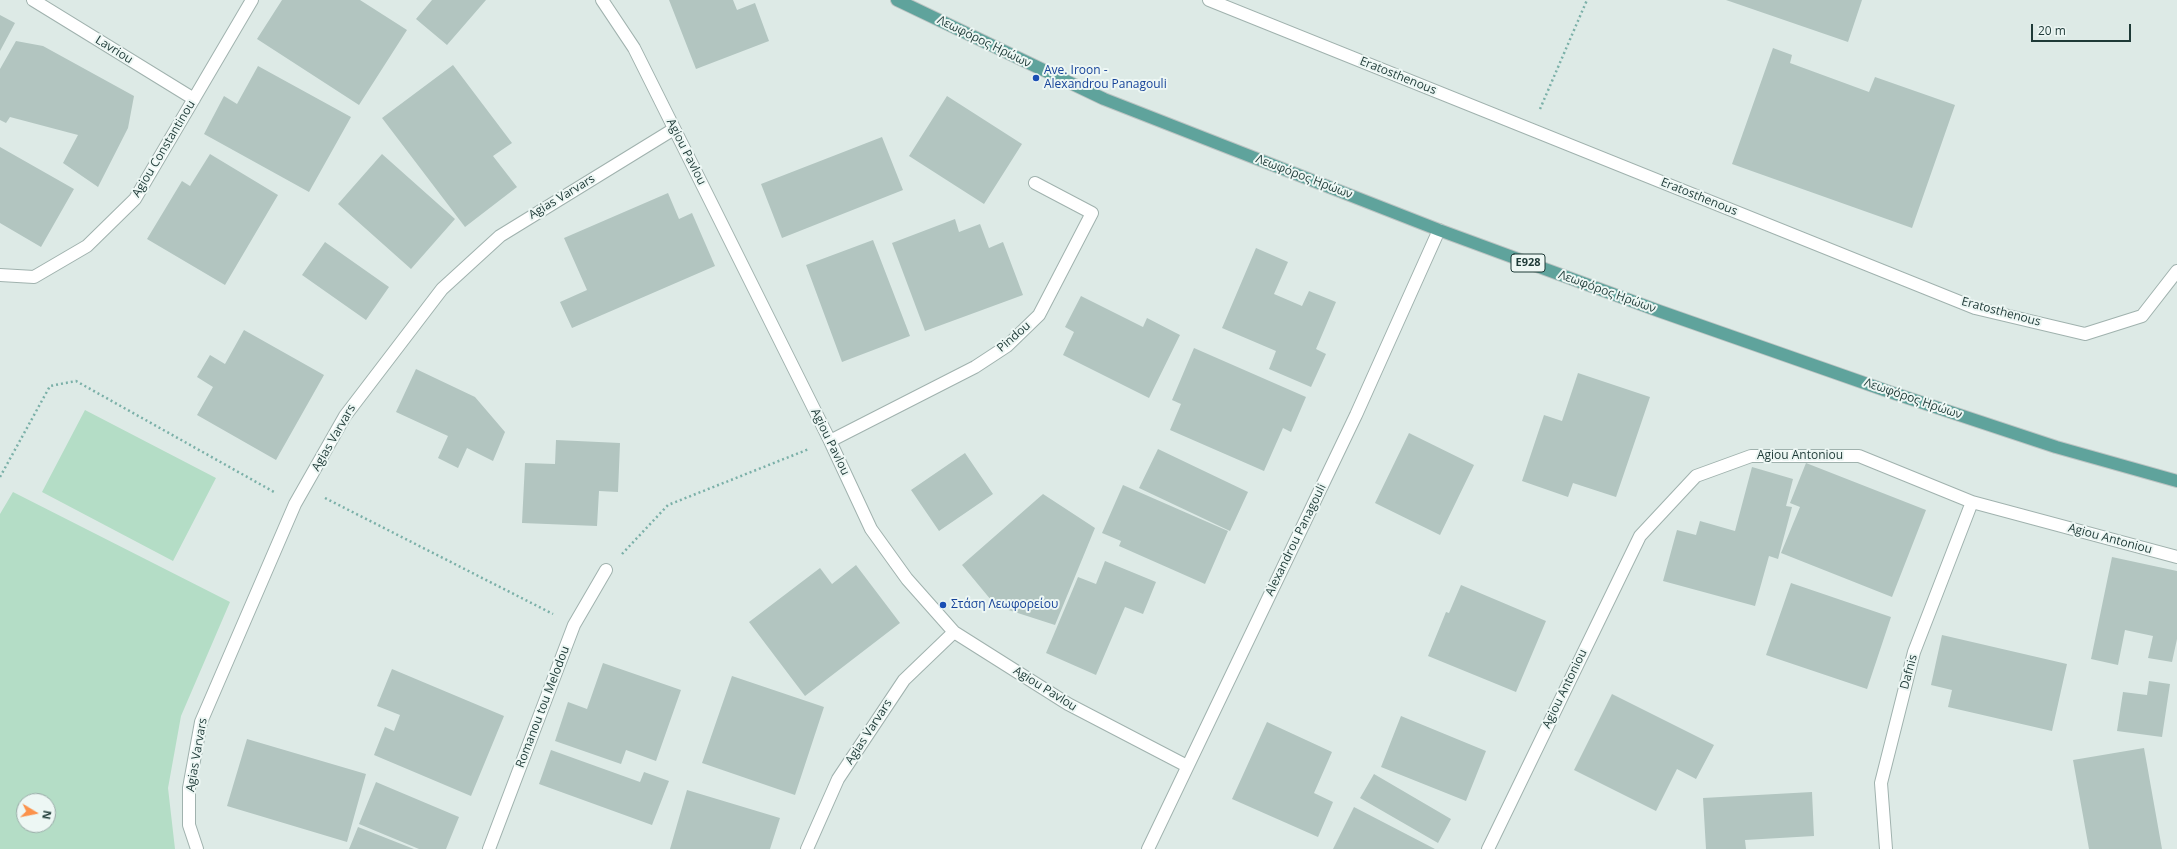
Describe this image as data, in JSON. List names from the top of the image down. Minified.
{"streets":{"main road":["Λεωφόρος Ηρώων","E928"],"street":["Lavriou","Eratosthenous","Agiou Constantinou","Agiou Pavlou","Agias Varvars","Pindou","Agiou Antoniou","Alexandrou Panagouli","Dafnis","Romanou tou Melodou"]},"crossings":[["Λεωφόρος Ηρώων","Alexandrou Panagouli"],["Lavriou","Agiou Constantinou"],["Agiou Pavlou","Agias Varvars"],["Agiou Pavlou","Pindou"],["Agiou Pavlou","Alexandrou Panagouli"],["Agiou Antoniou","Dafnis"]],"places":["Ave. Iroon - Alexandrou Panagouli","Στάση Λεωφορείου"],"scale_bar":"20 m","north":"right"}
